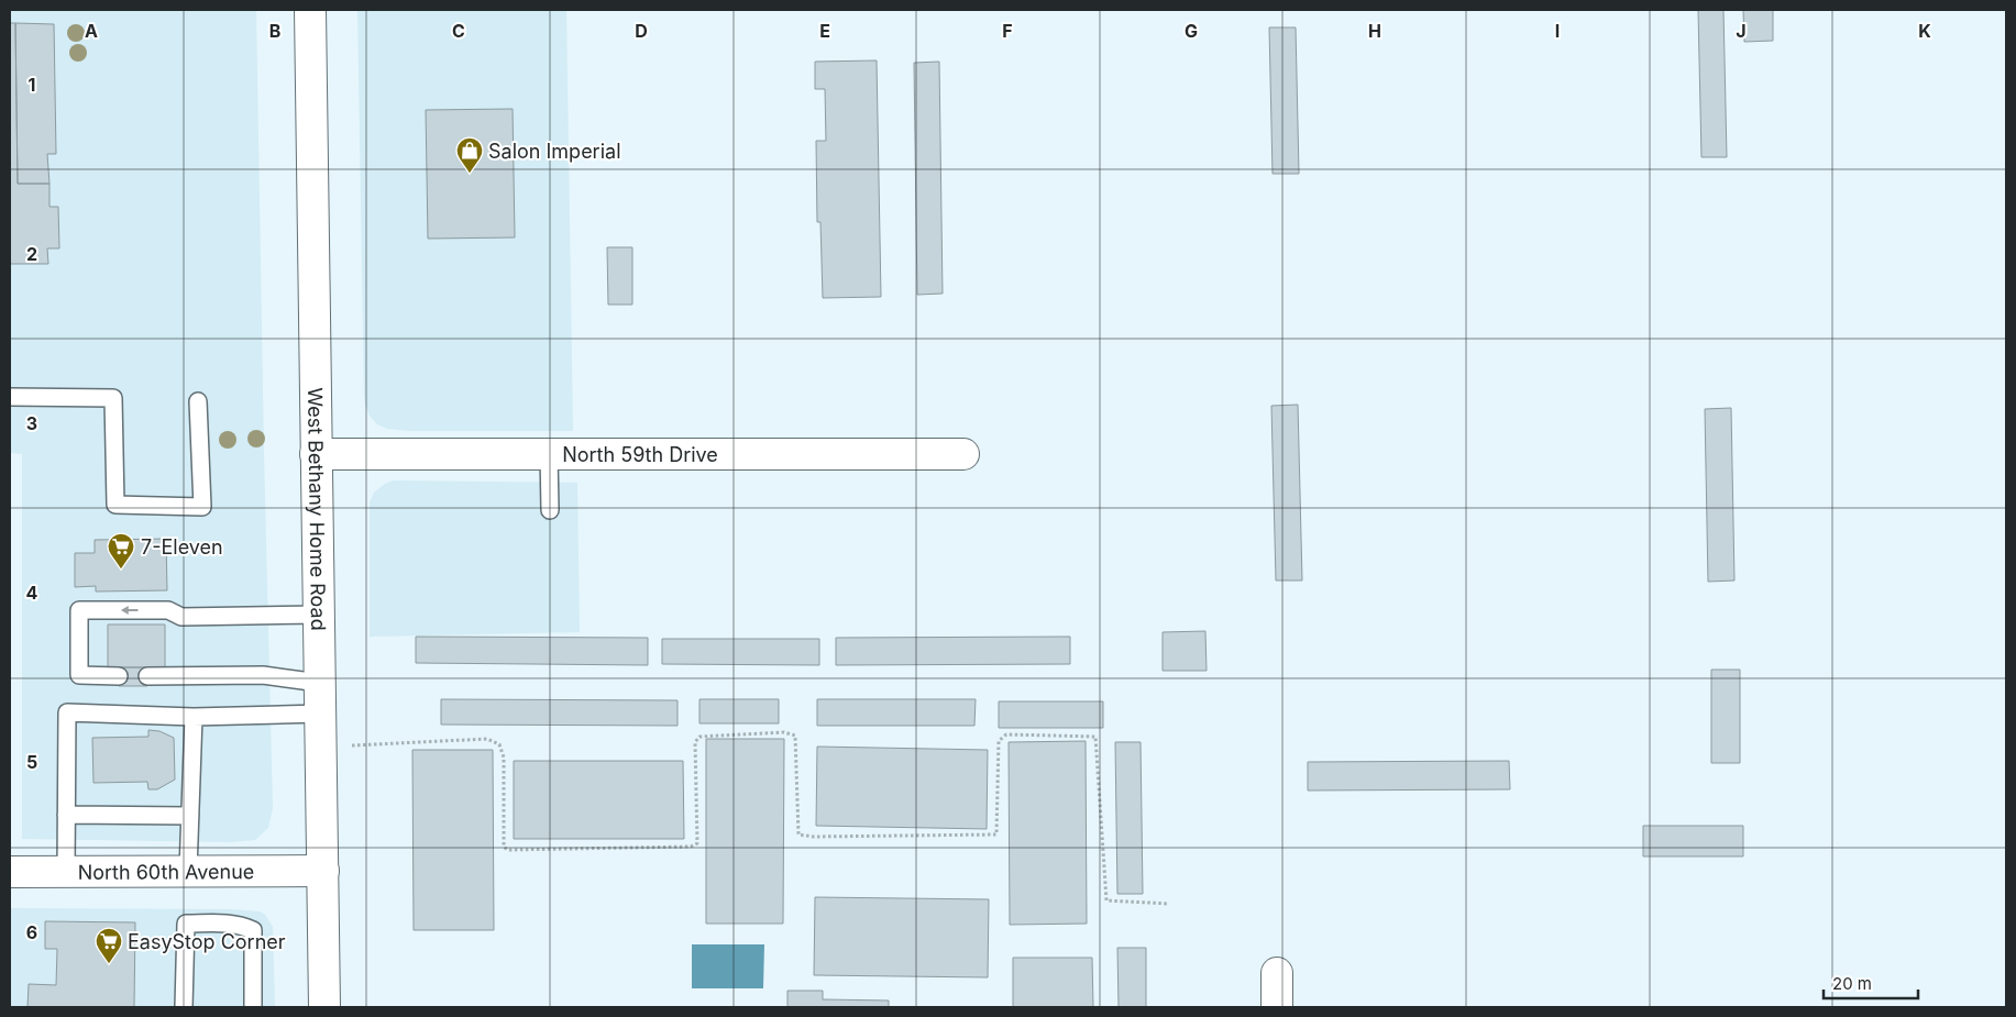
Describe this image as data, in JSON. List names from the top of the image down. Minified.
{"streets":{"main road":["North 59th Drive","West Bethany Home Road","North 60th Avenue"]},"crossings":[["North 59th Drive","West Bethany Home Road"],["West Bethany Home Road","North 60th Avenue"]],"places":{"shop":["Salon Imperial"],"supermarket":["7-Eleven","EasyStop Corner"]},"scale_bar":"20 m","grid":{"columns":["A","B","C","D","E","F","G","H","I","J","K"],"rows":["1","2","3","4","5","6"]}}
